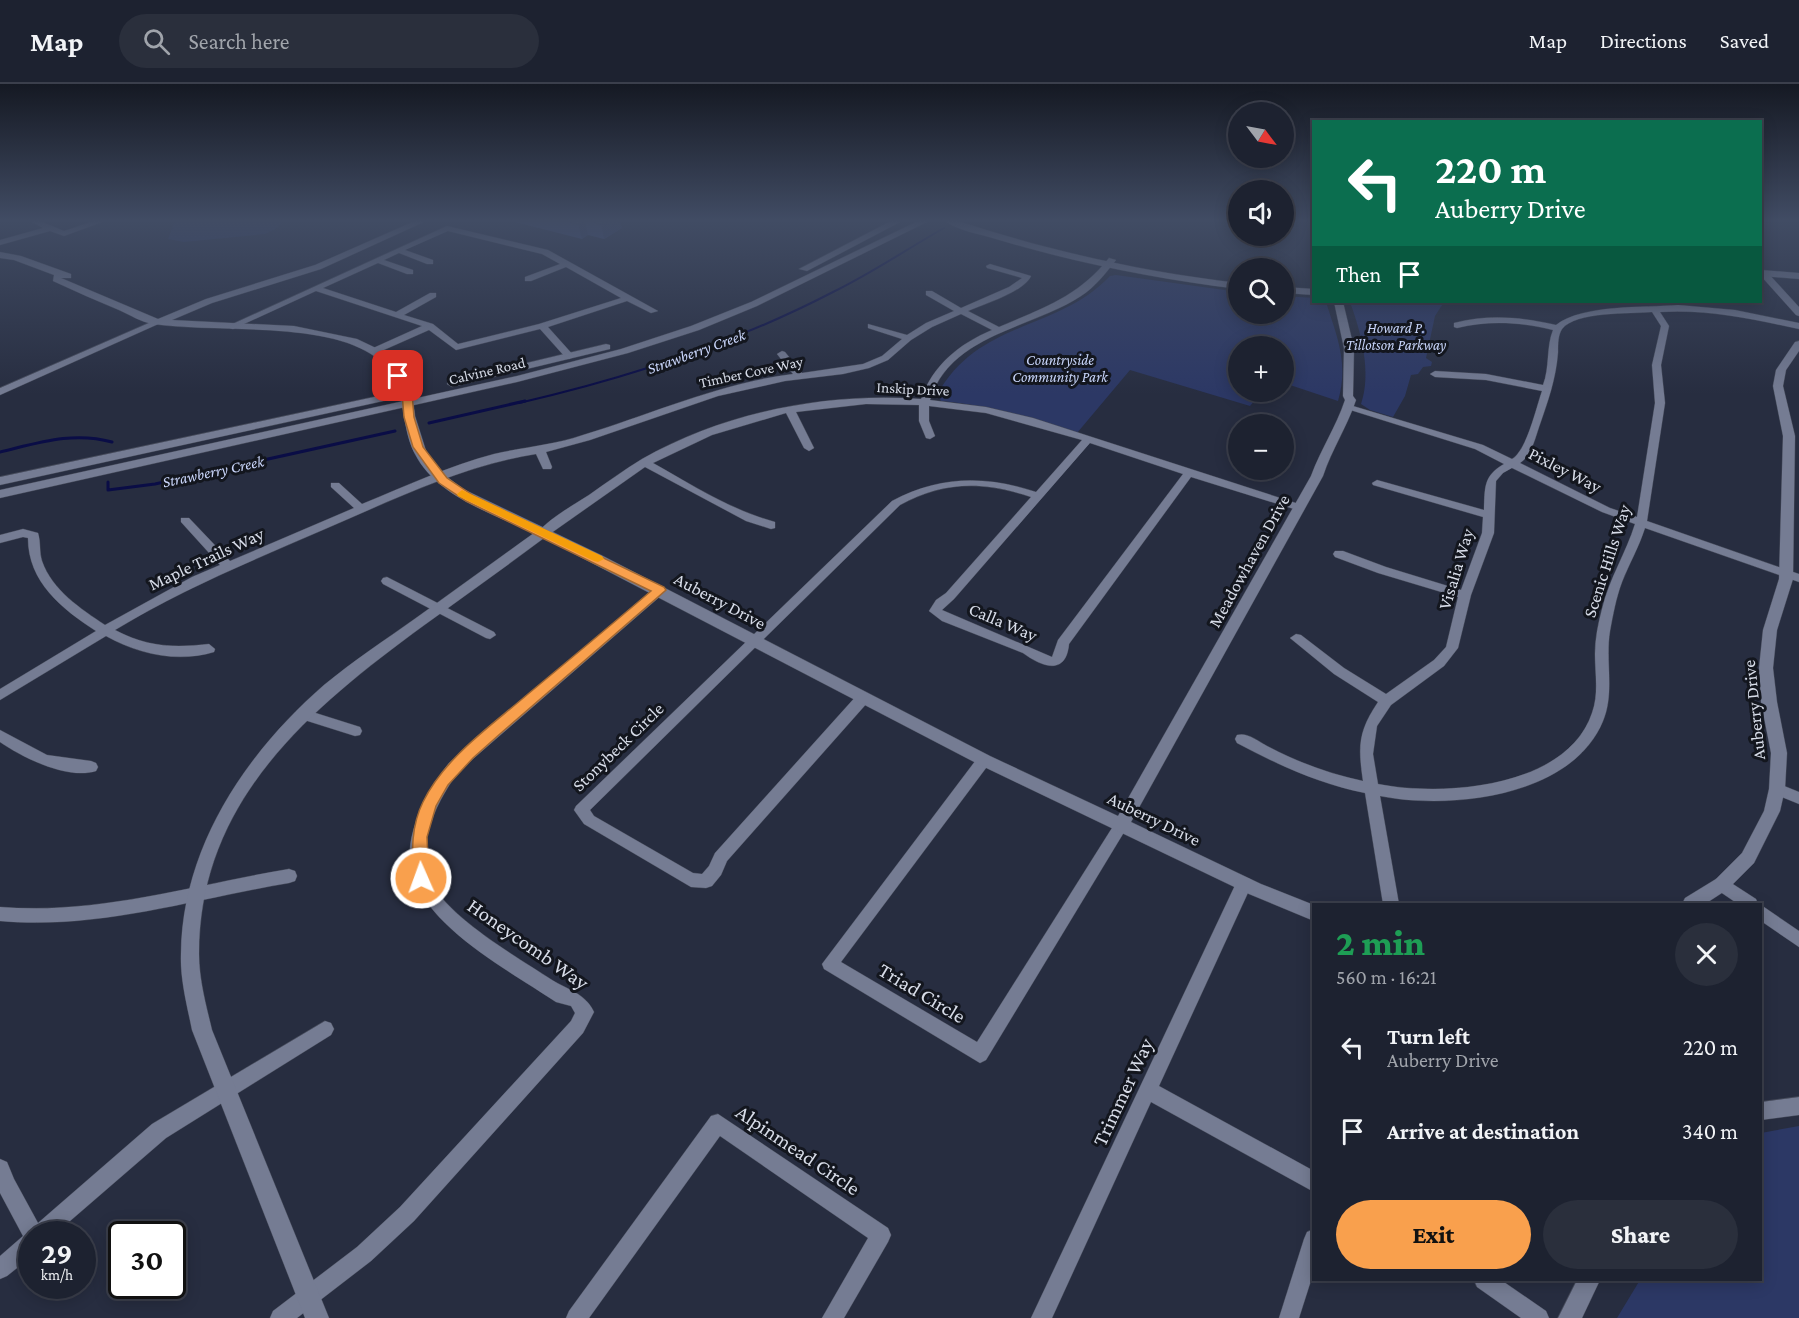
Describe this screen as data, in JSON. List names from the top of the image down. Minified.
{"streets":{"street":["Calvine Road","Timber Cove Way","Inskip Drive","Pixley Way","Maple Trails Way","Meadowhaven Drive","Scenic Hills Way","Visalia Way","Auberry Drive","Calla Way","Stonybeck Circle","Honeycomb Way","Triad Circle","Trimmer Way","Alpinmead Circle"]},"crossings":[["Calvine Road","Auberry Drive"],["Timber Cove Way","Maple Trails Way"],["Timber Cove Way","Auberry Drive"],["Inskip Drive","Meadowhaven Drive"],["Inskip Drive","Auberry Drive"],["Inskip Drive","Calla Way"],["Pixley Way","Meadowhaven Drive"],["Pixley Way","Scenic Hills Way"],["Pixley Way","Visalia Way"],["Pixley Way","Auberry Drive"],["Maple Trails Way","Auberry Drive"],["Meadowhaven Drive","Auberry Drive"],["Meadowhaven Drive","Triad Circle"],["Scenic Hills Way","Visalia Way"],["Auberry Drive","Stonybeck Circle"],["Auberry Drive","Honeycomb Way"],["Auberry Drive","Triad Circle"],["Auberry Drive","Trimmer Way"]],"water":["Strawberry Creek"],"parks":["Howard P. Tillotson Parkway","Countryside Community Park"],"north":"bottom right","page":{"header":"Map","search":"Search here","nav":["Map","Directions","Saved"],"map_buttons":["+","−"],"turn":["220 m","Auberry Drive"],"then":"Then","heading":["2 min","560 m · 16:21"],"list":[{"name":"Turn left","note":"Auberry Drive","value":"220 m"},{"name":"Arrive at destination","value":"340 m"}],"buttons":["Exit","Share"],"speed":"29 km/h","limit":"30"}}
